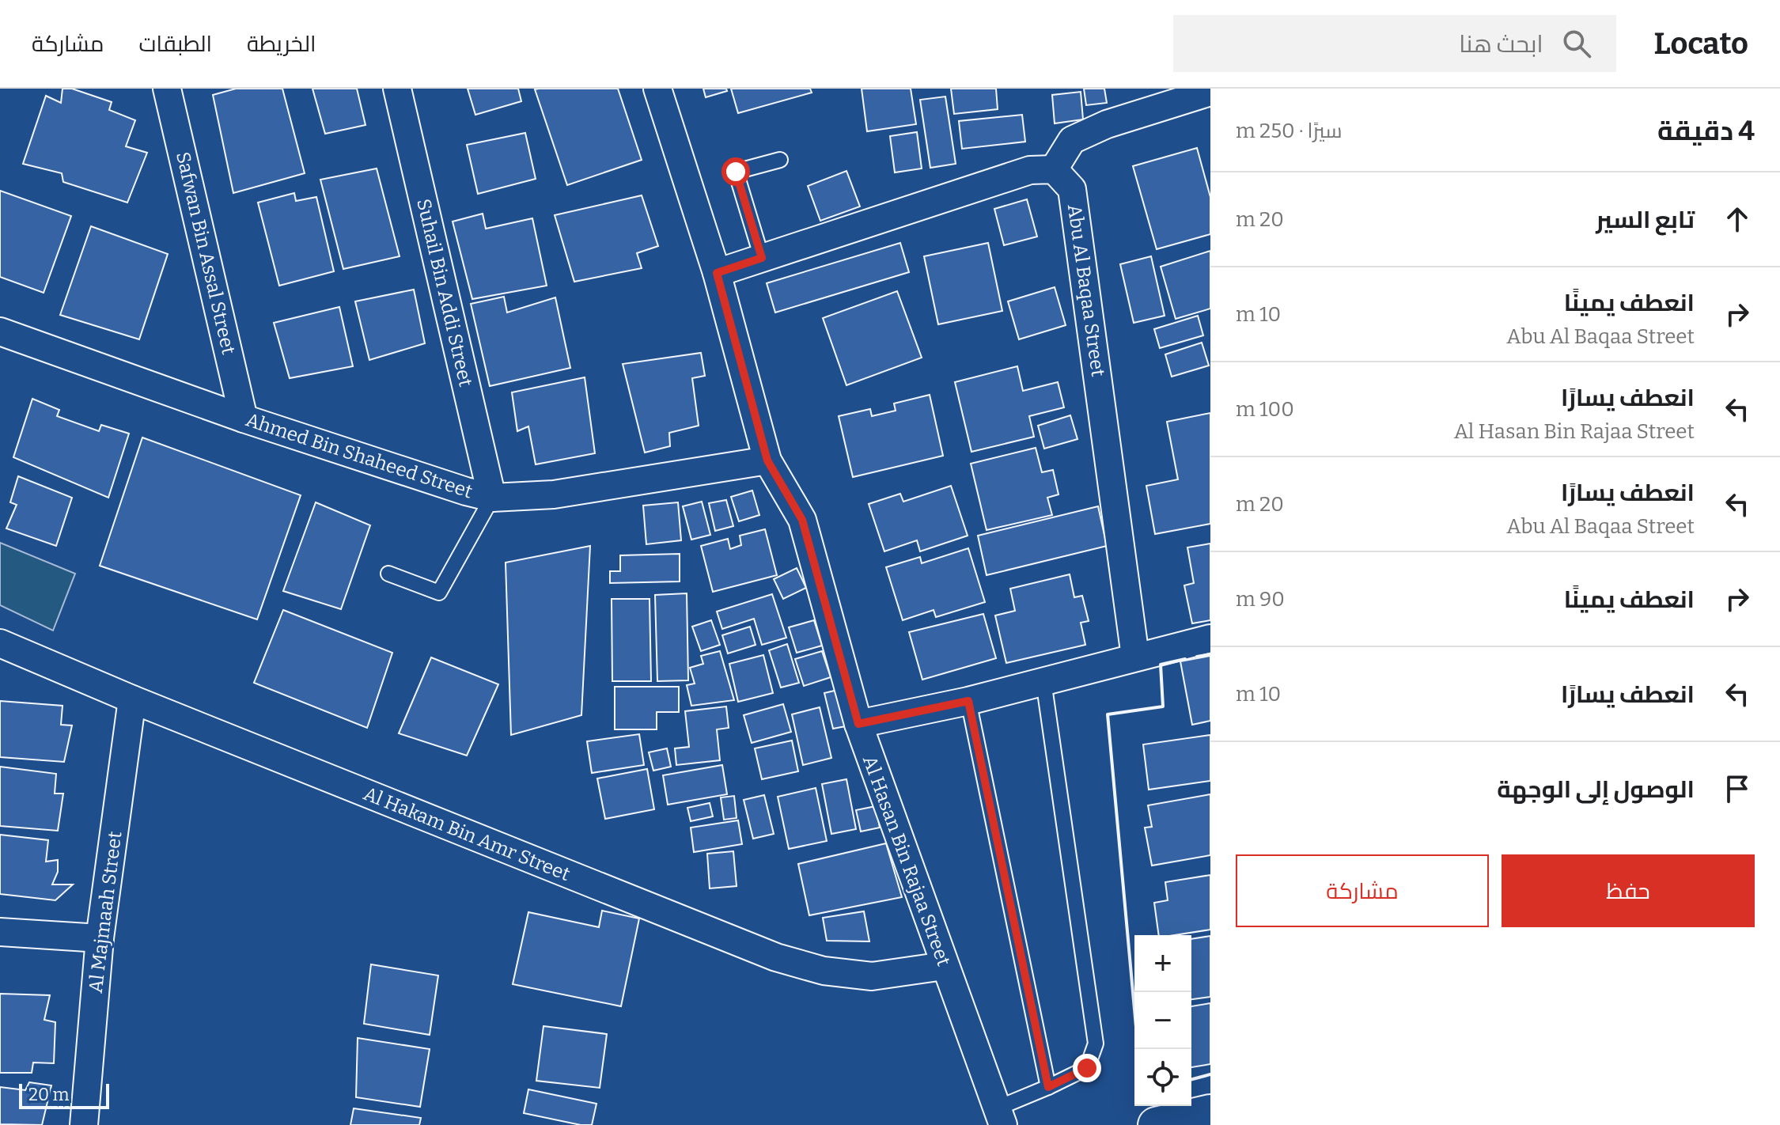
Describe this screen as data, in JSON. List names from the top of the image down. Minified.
{"streets":{"street":["Safwan Bin Assal Street","Abu Al Baqaa Street","Suhail Bin Addi Street","Ahmed Bin Shaheed Street","Al Hakam Bin Amr Street","Al Hasan Bin Rajaa Street","Al Majmaah Street"]},"crossings":[["Safwan Bin Assal Street","Ahmed Bin Shaheed Street"],["Suhail Bin Addi Street","Ahmed Bin Shaheed Street"],["Ahmed Bin Shaheed Street","Al Hasan Bin Rajaa Street"],["Al Hakam Bin Amr Street","Al Hasan Bin Rajaa Street"],["Al Hakam Bin Amr Street","Al Majmaah Street"]],"scale_bar":"20 m","page":{"header":"Locato","search":"ابحث هنا","nav":["الخريطة","الطبقات","مشاركة"],"heading":["4 دقيقة","سيرًا · 250 m"],"list":[["تابع السير","20 m"],["انعطف يمينًا","Abu Al Baqaa Street","10 m"],["انعطف يسارًا","Al Hasan Bin Rajaa Street","100 m"],["انعطف يسارًا","Abu Al Baqaa Street","20 m"],["انعطف يمينًا","90 m"],["انعطف يسارًا","10 m"],"الوصول إلى الوجهة"],"buttons":["حفظ","مشاركة"],"map_buttons":["+","−"],"scale":"20 m"}}
